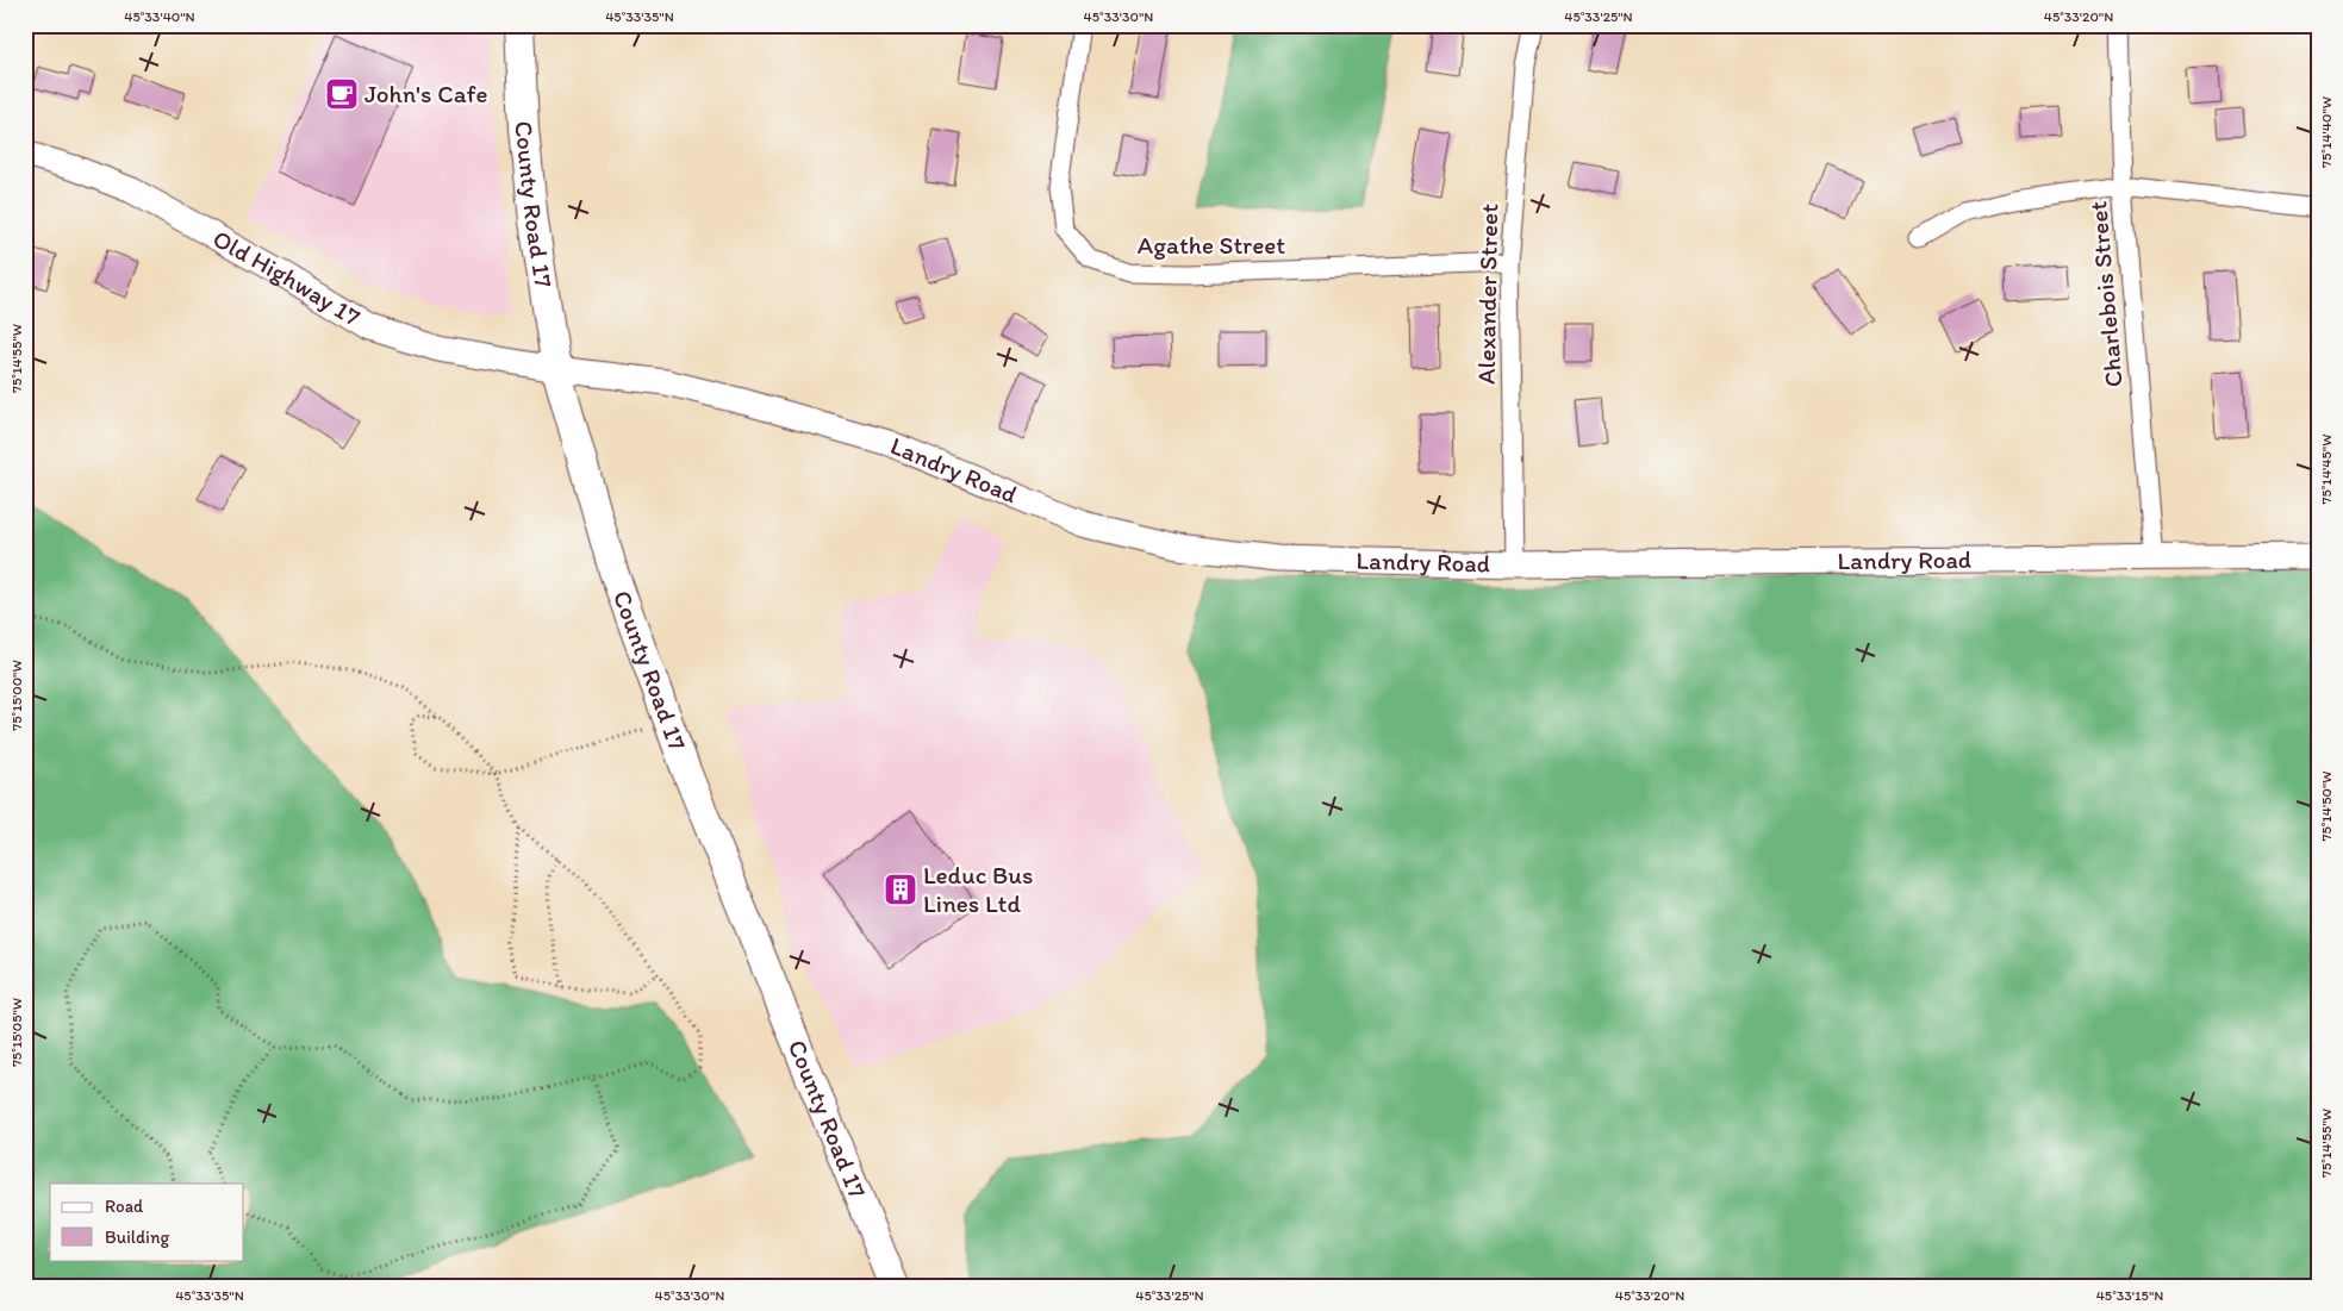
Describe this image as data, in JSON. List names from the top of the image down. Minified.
{"streets":{"main road":["County Road 17","Old Highway 17","Landry Road"],"street":["Agathe Street","Alexander Street","Charlebois Street"]},"crossings":[["County Road 17","Old Highway 17"],["County Road 17","Landry Road"],["Agathe Street","Alexander Street"],["Old Highway 17","Landry Road"],["Alexander Street","Landry Road"],["Charlebois Street","Landry Road"]],"places":{"cafe":["John's Cafe"],"building":["Leduc Bus Lines Ltd"]},"legend":["Road","Building"],"coordinates":["45°33'40\"N","45°33'35\"N","45°33'30\"N","45°33'25\"N","45°33'20\"N","75°14'40\"W","75°14'55\"W","75°14'45\"W","75°15'00\"W","75°14'50\"W","75°15'05\"W","45°33'15\"N"]}
